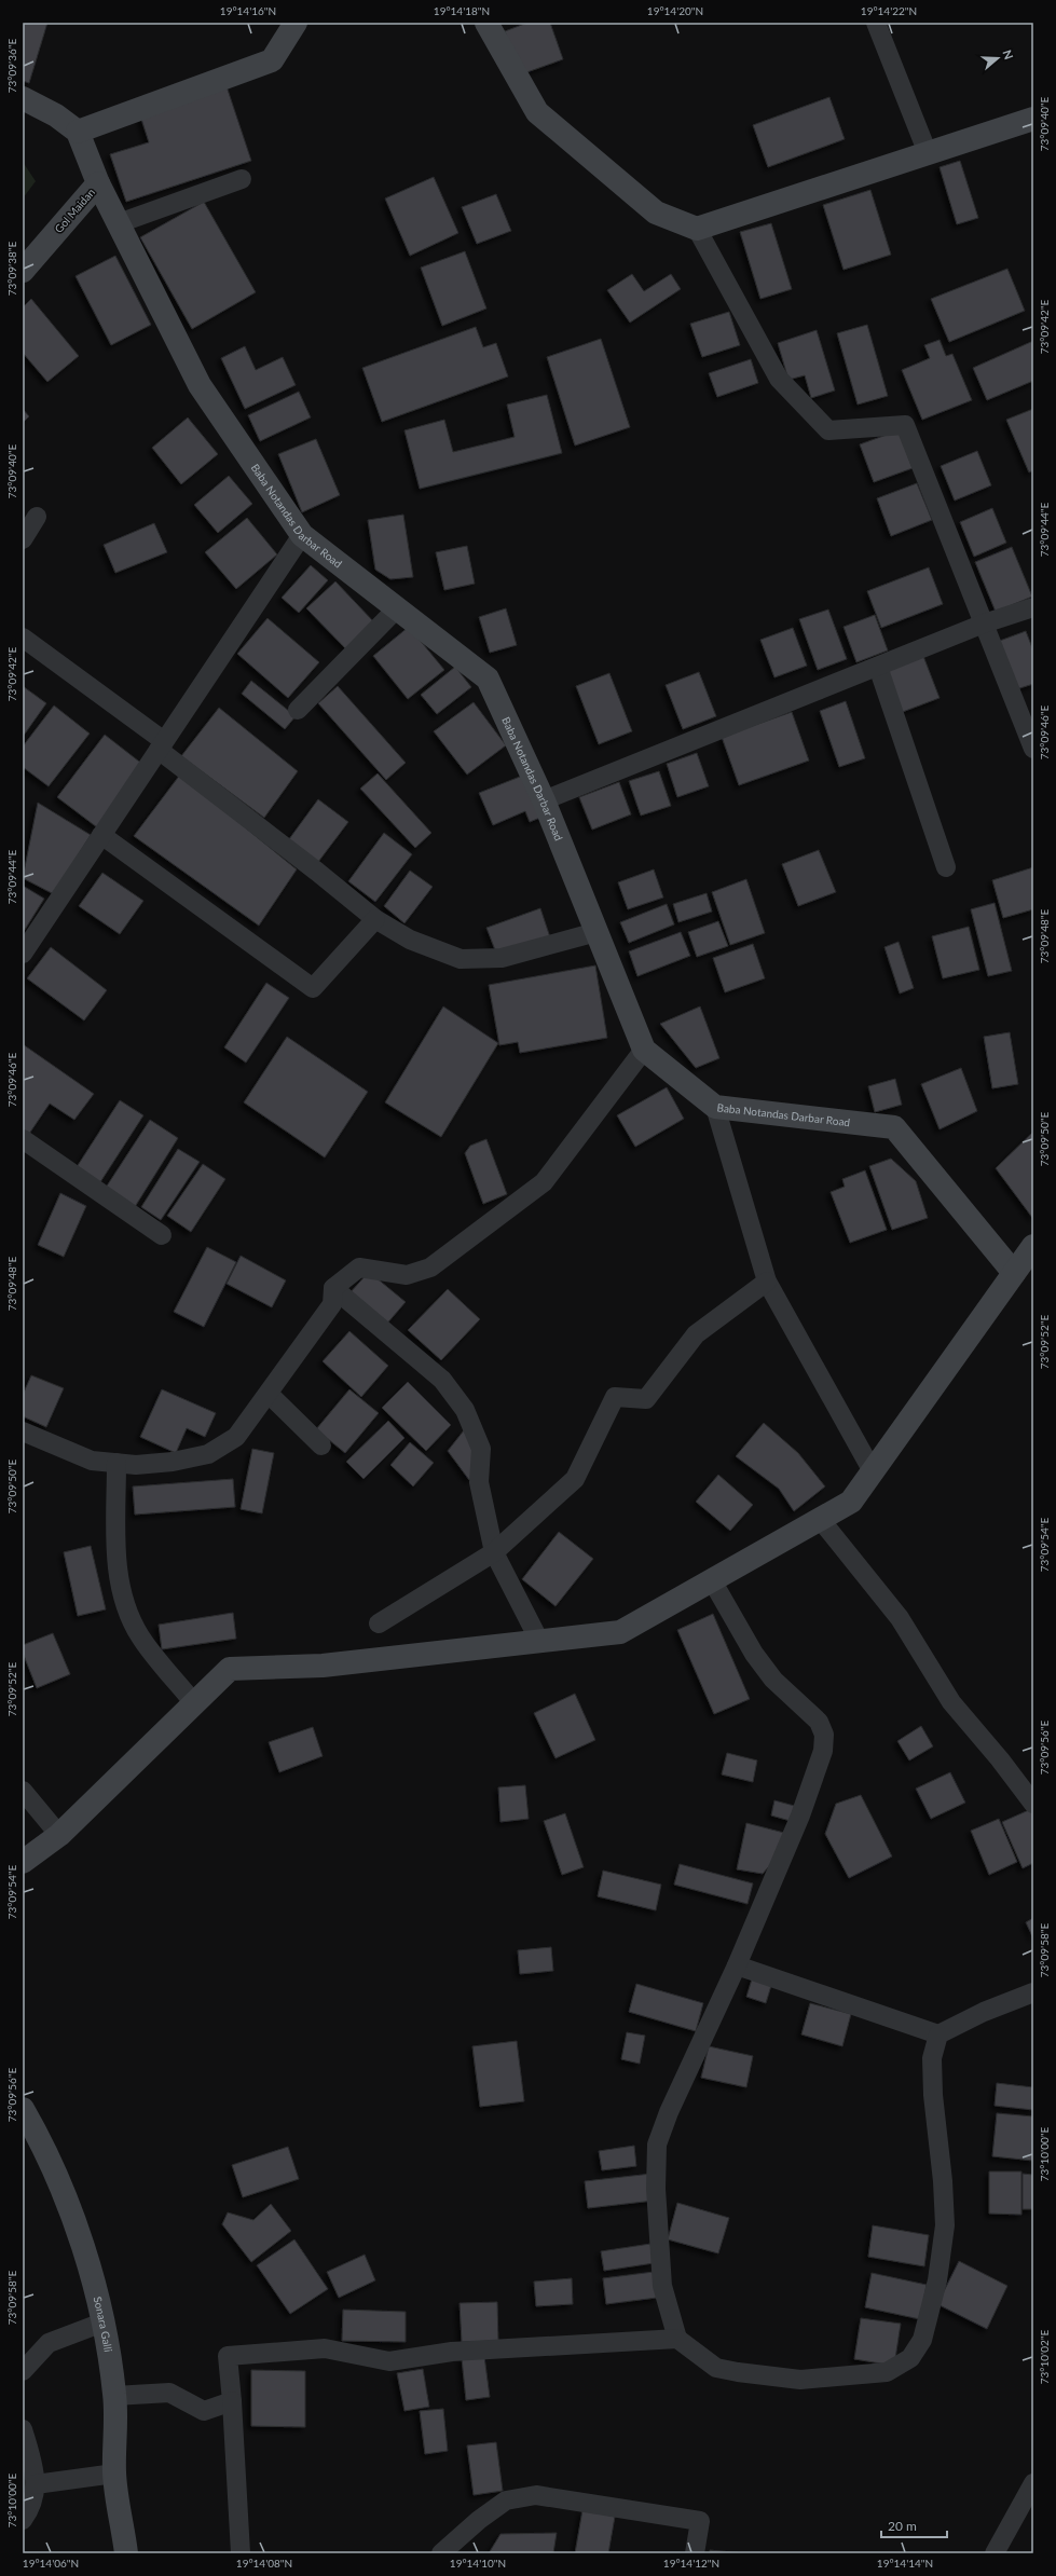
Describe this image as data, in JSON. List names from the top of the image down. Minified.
{"streets":{"street":["Gol Maidan","Baba Notandas Darbar Road","Sonara Galli"]},"crossings":[["Gol Maidan","Baba Notandas Darbar Road"]],"scale_bar":"20 m","north":"right","coordinates":["19°14'16\"N","19°14'18\"N","19°14'20\"N","19°14'22\"N","73°09'36\"E","73°09'40\"E","73°09'38\"E","73°09'42\"E","73°09'44\"E","73°09'46\"E","73°09'48\"E","73°09'50\"E","73°09'52\"E","73°09'54\"E","73°09'56\"E","73°09'58\"E","73°10'00\"E","73°10'02\"E","19°14'06\"N","19°14'08\"N","19°14'10\"N","19°14'12\"N","19°14'14\"N"]}
